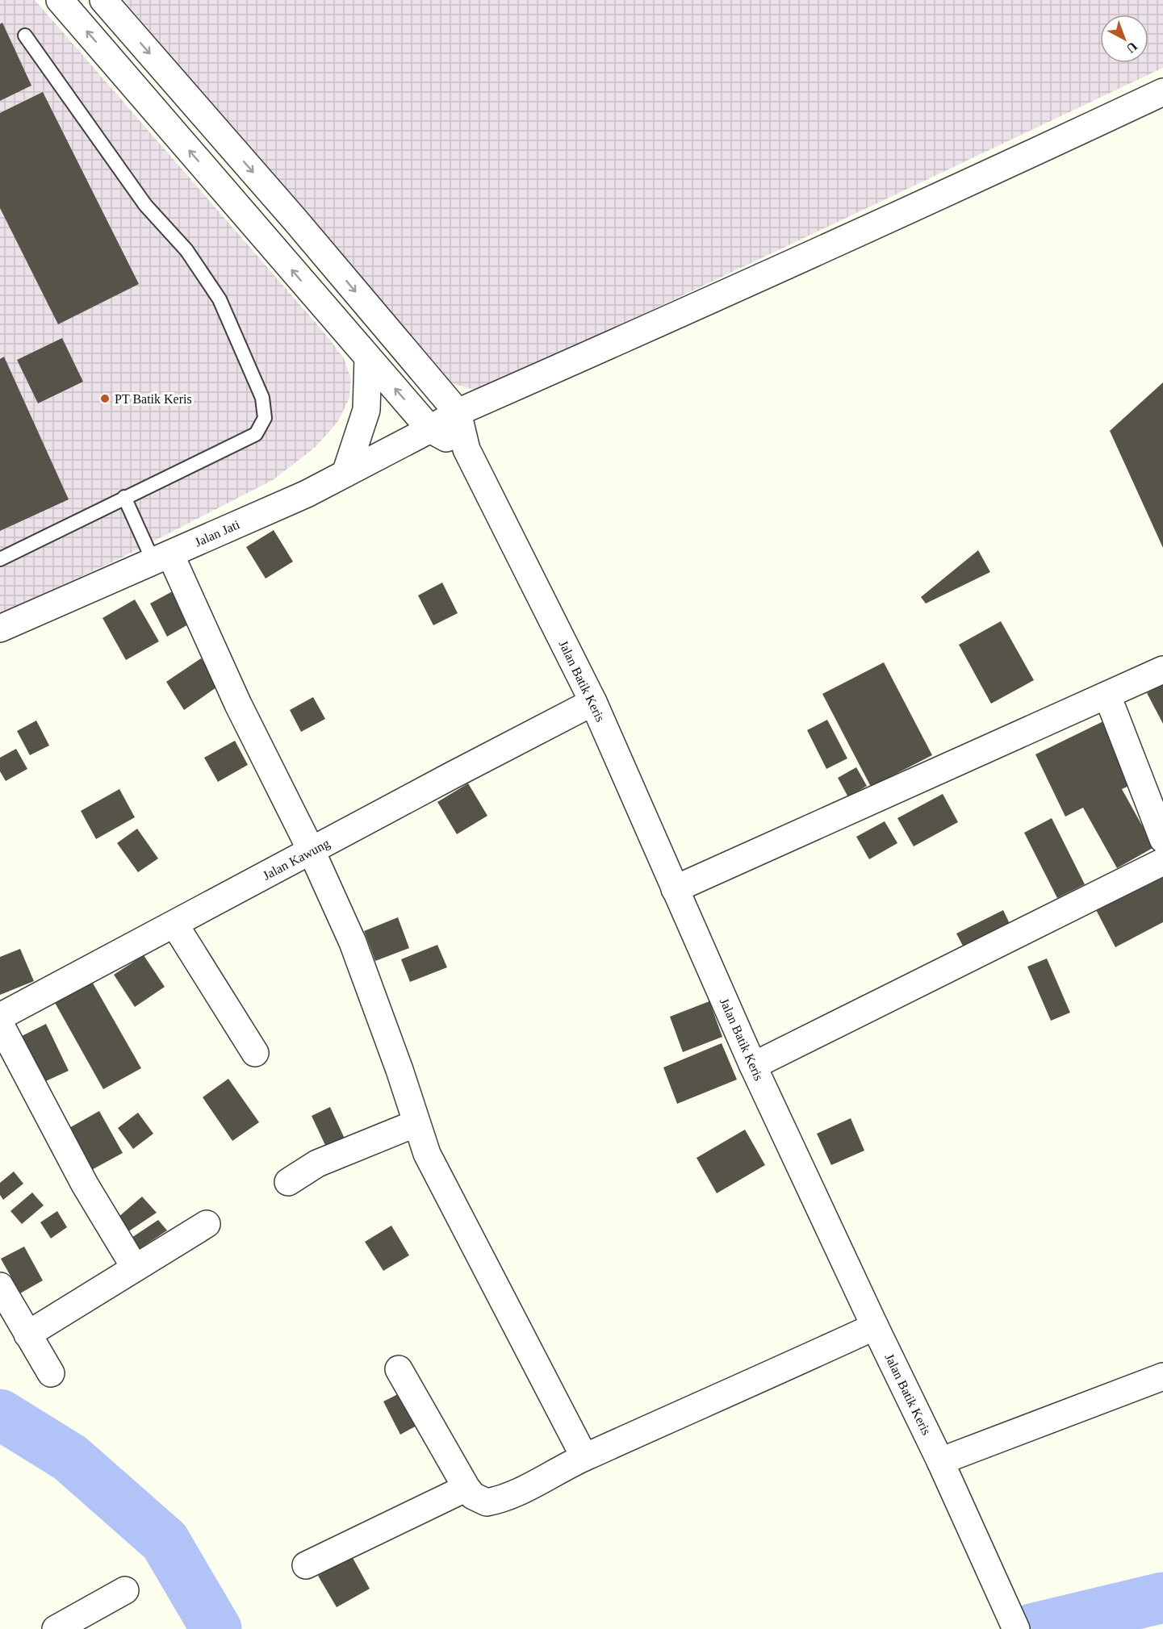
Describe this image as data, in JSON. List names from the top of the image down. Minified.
{"streets":{"street":["Jalan Jati","Jalan Batik Keris","Jalan Kawung"]},"crossings":[["Jalan Jati","Jalan Batik Keris"],["Jalan Batik Keris","Jalan Kawung"]],"places":["PT Batik Keris"],"north":"bottom right"}
